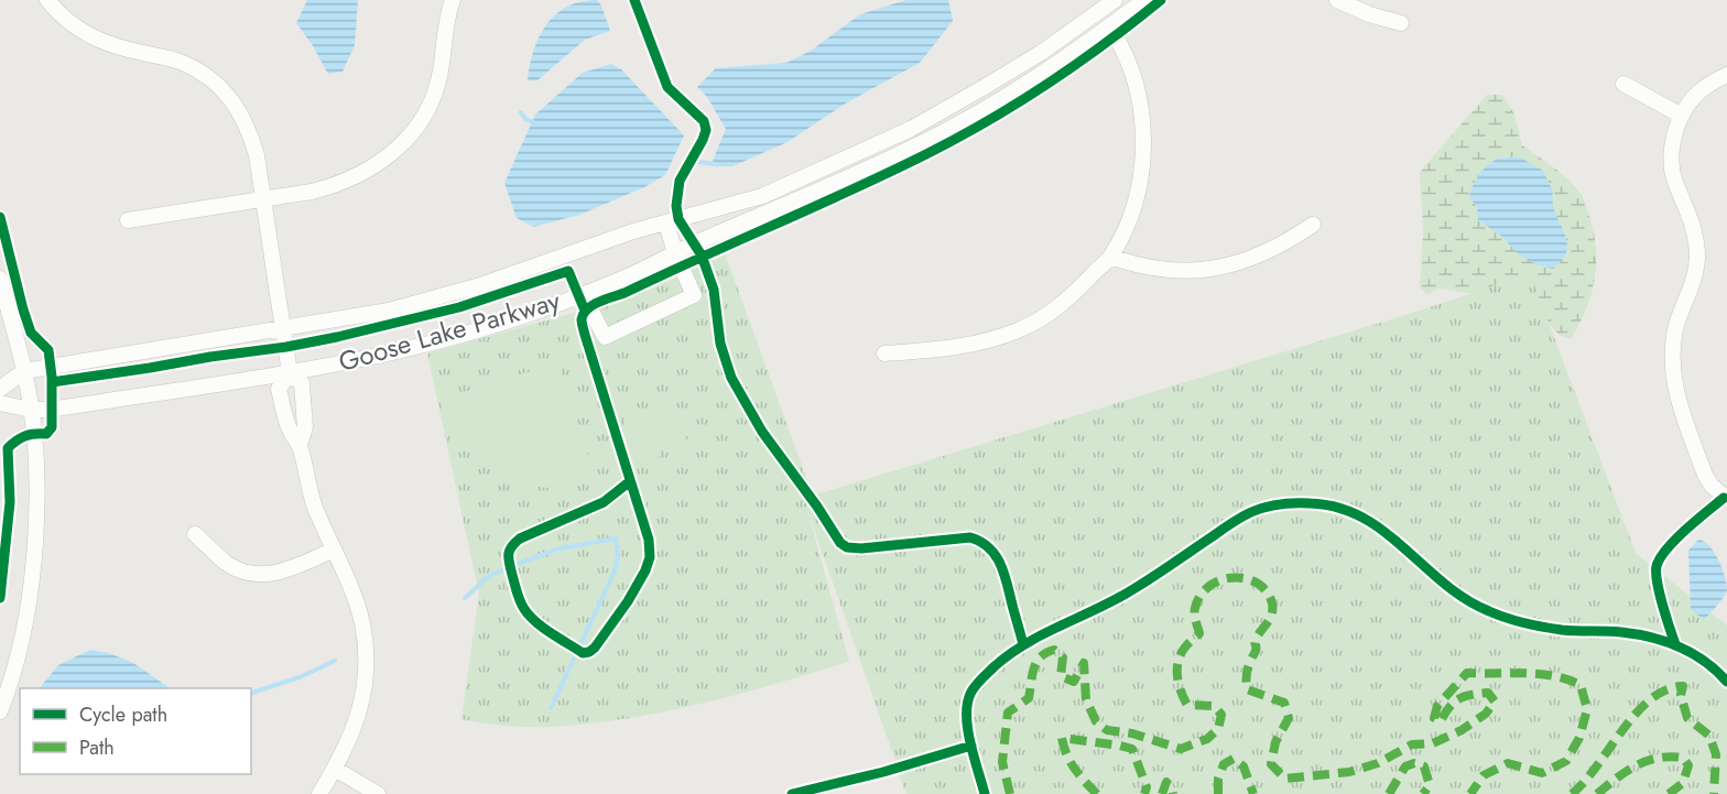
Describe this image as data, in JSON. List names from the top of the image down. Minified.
{"streets":{"street":["Goose Lake Parkway"]},"legend":["Cycle path","Path"]}
